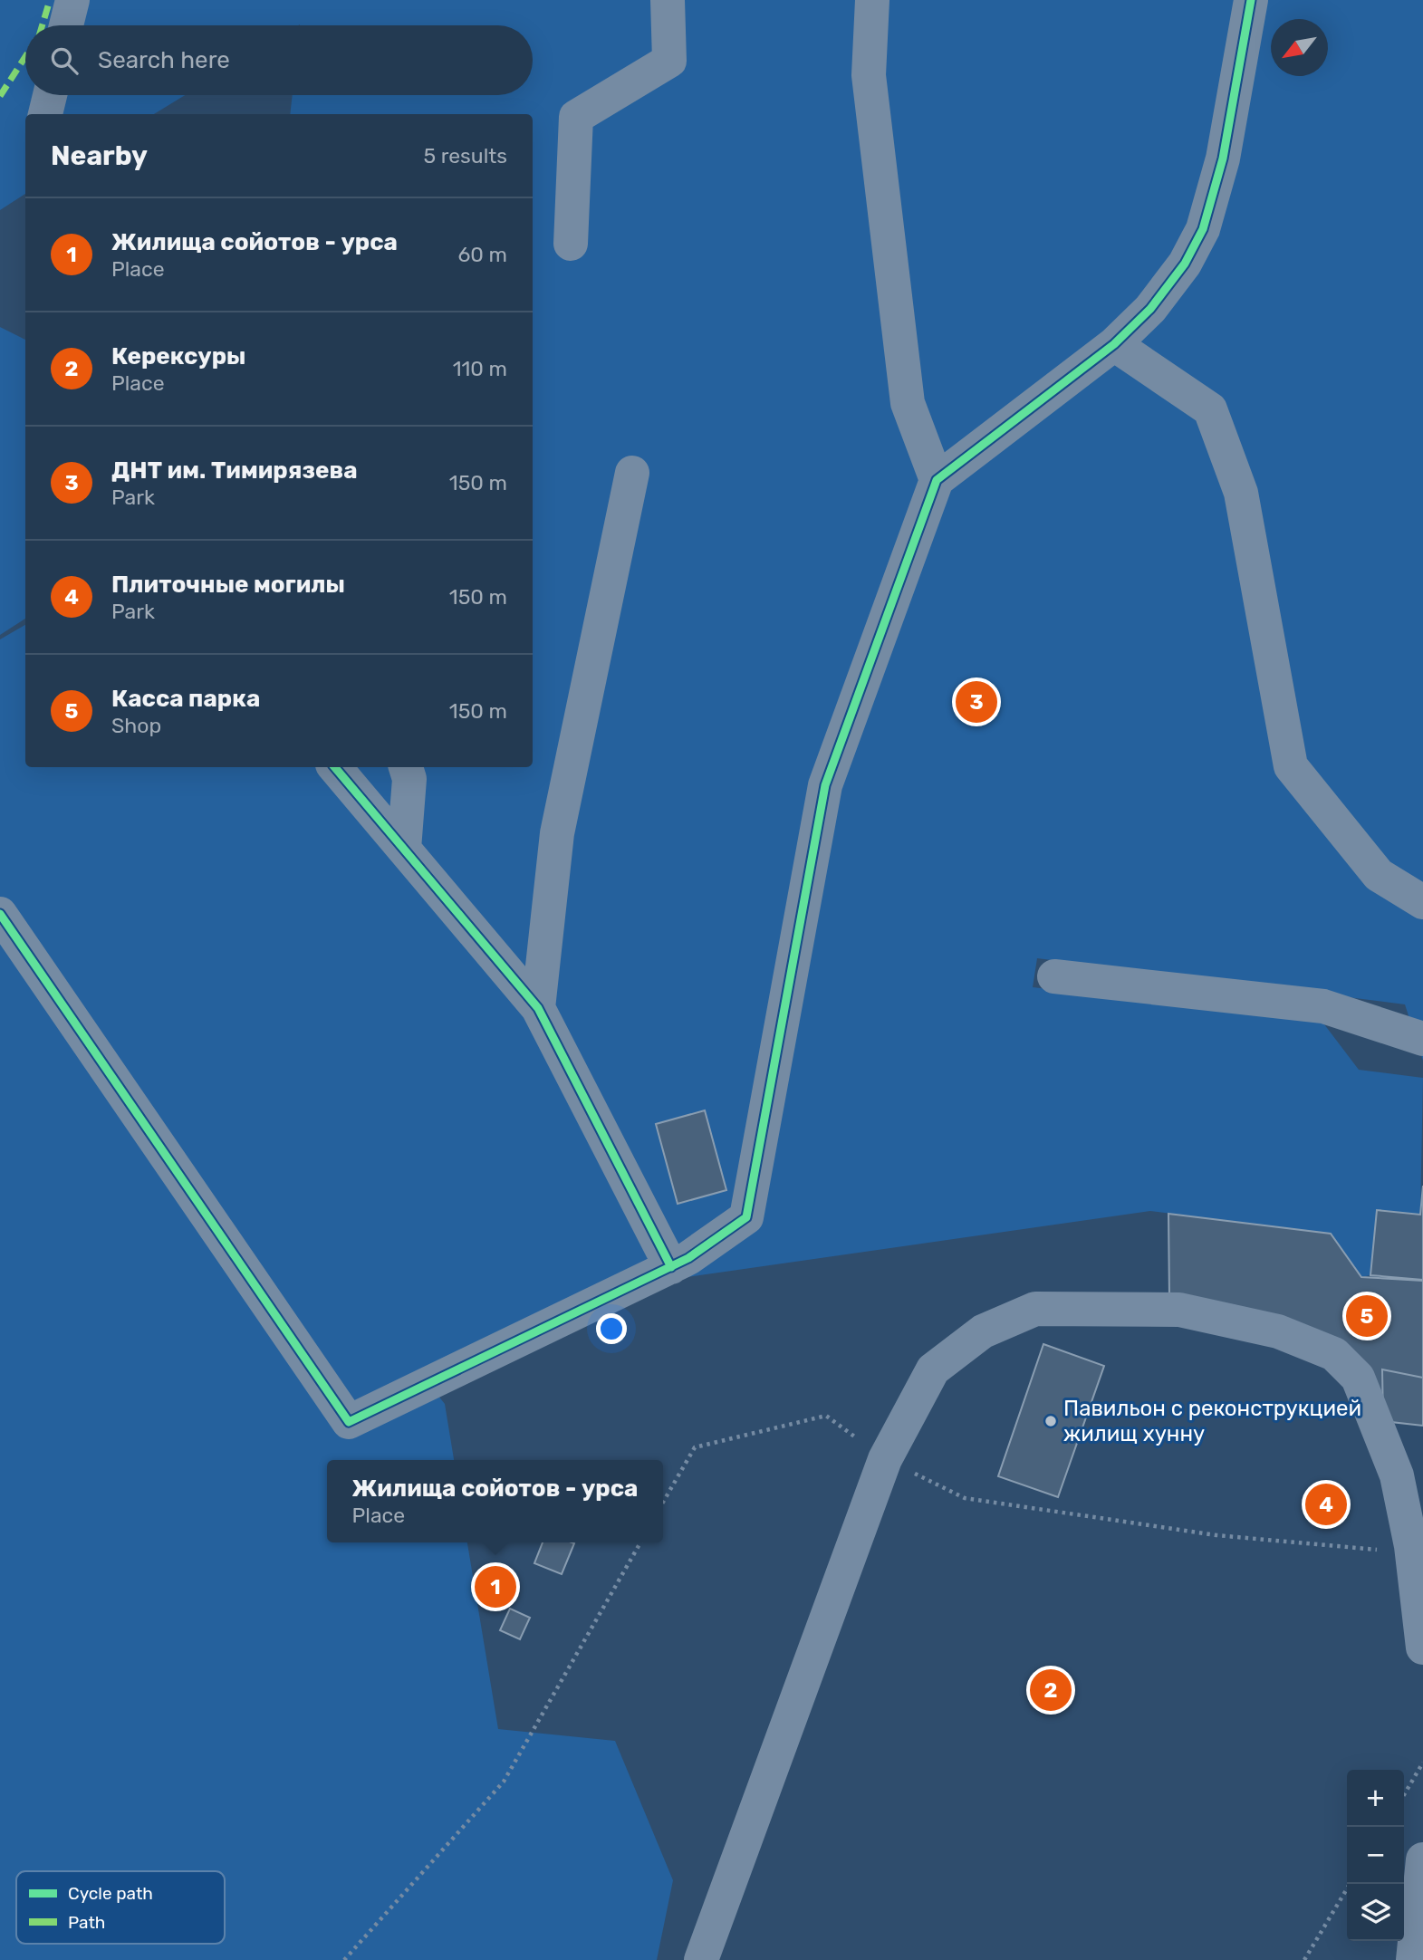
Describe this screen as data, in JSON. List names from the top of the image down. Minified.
{"places":["Павильон с реконструкцией жилищ хунну"],"legend":["Cycle path","Path"],"north":"bottom left","page":{"search":"Search here","heading":["Nearby","5 results"],"list":[{"mark":"1","name":"Жилища сойотов - урса","note":"Place","value":"60 m"},{"mark":"2","name":"Керексуры","note":"Place","value":"110 m"},{"mark":"3","name":"ДНТ им. Тимирязева","note":"Park","value":"150 m"},{"mark":"4","name":"Плиточные могилы","note":"Park","value":"150 m"},{"mark":"5","name":"Касса парка","note":"Shop","value":"150 m"}],"pins":["3","5","4","1","2"],"popup":["Жилища сойотов - урса","Place"],"map_buttons":["+","−"]}}
